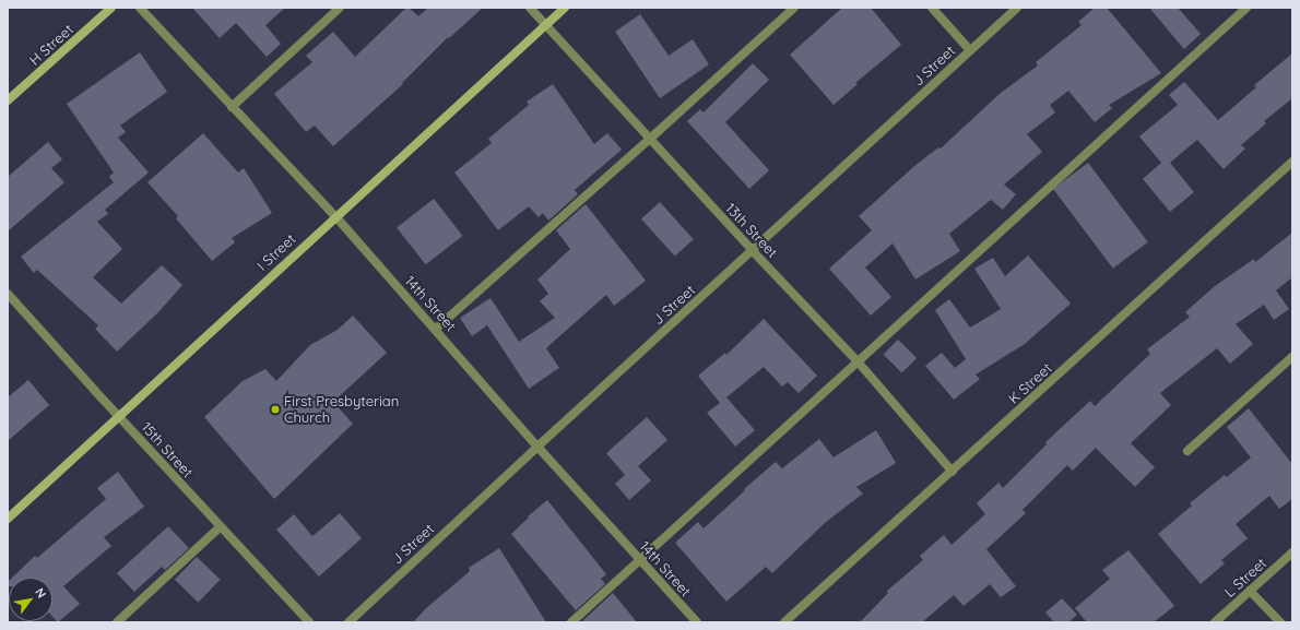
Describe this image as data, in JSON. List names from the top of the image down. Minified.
{"streets":{"main road":["H Street","I Street"],"street":["J Street","13th Street","14th Street","K Street","15th Street","L Street"]},"crossings":[["J Street","13th Street"],["J Street","14th Street"],["13th Street","I Street"],["13th Street","K Street"],["I Street","14th Street"],["I Street","15th Street"]],"places":["First Presbyterian Church"],"north":"top right"}
